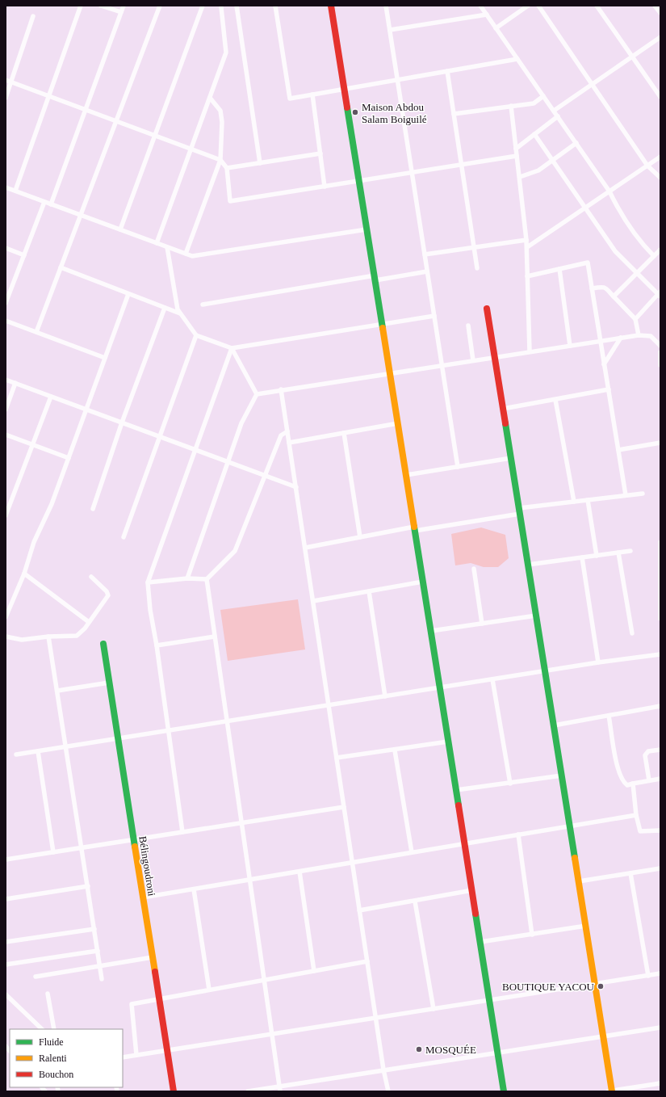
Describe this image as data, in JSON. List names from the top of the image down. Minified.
{"streets":{"street":["Bélingoudroni"]},"places":["Maison Abdou Salam Boiguilé","BOUTIQUE YACOU","MOSQUÉE"],"legend":["Fluide","Ralenti","Bouchon"]}
